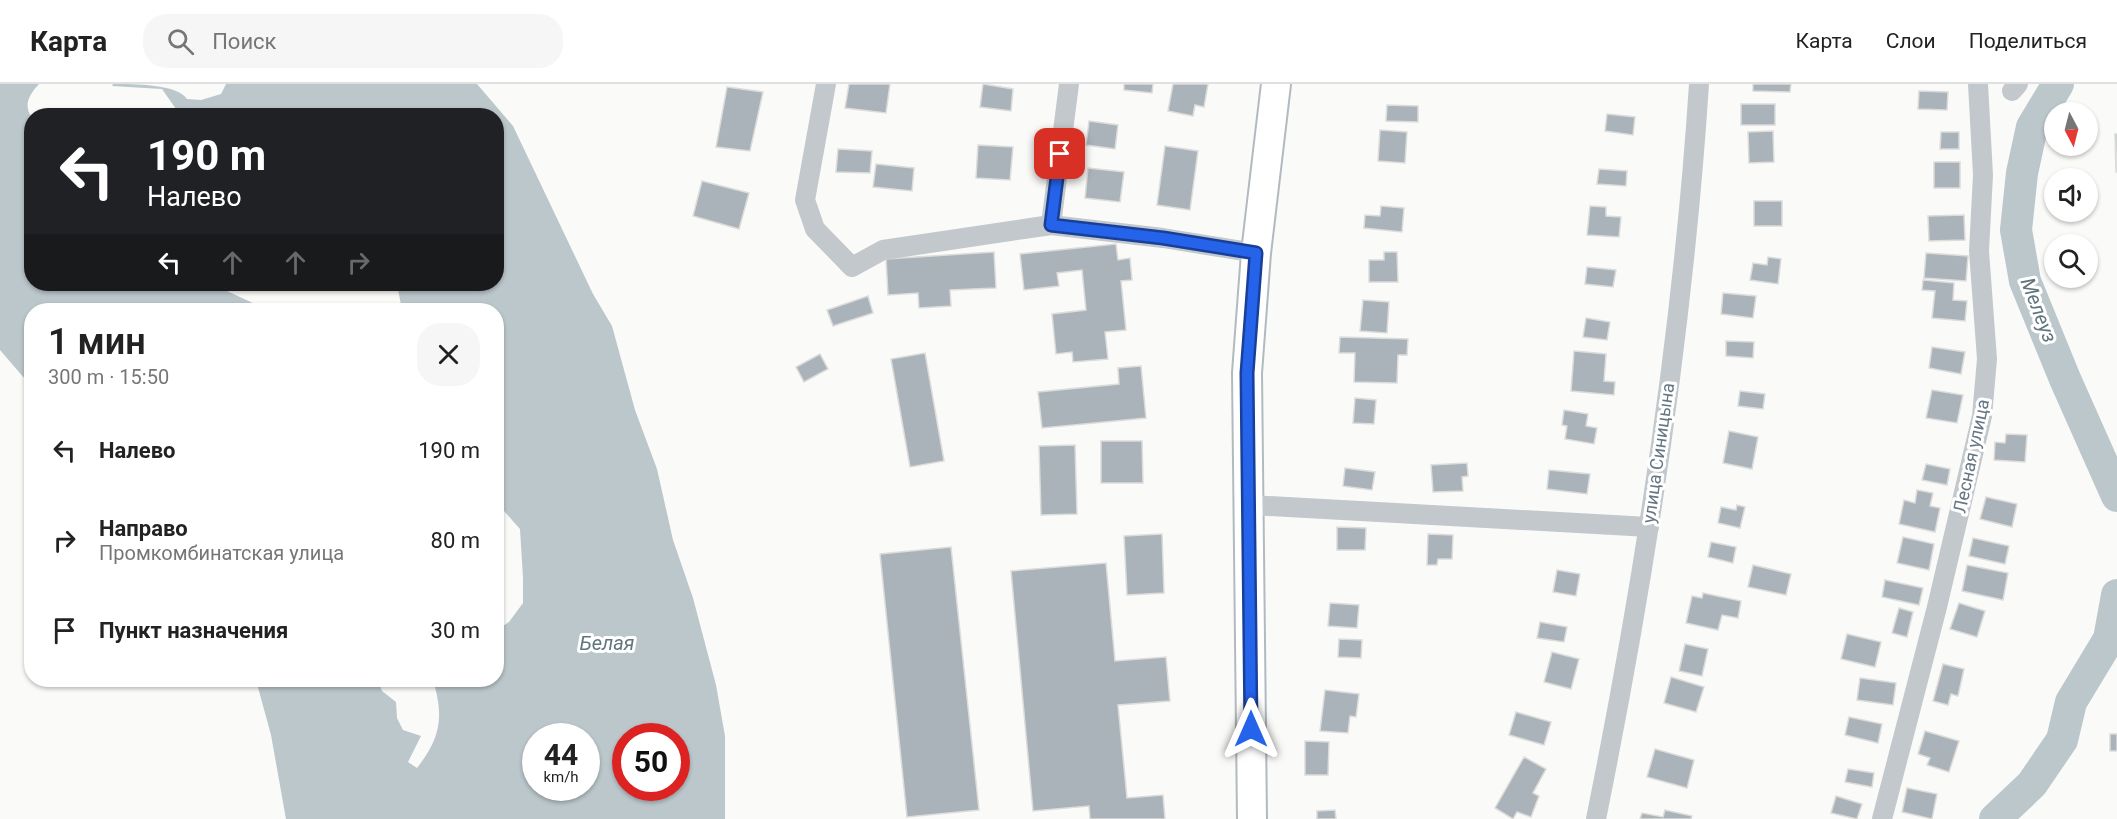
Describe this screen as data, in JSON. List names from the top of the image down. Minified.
{"streets":{"street":["улица Синицына","Лесная улица"]},"water":["Мелеуз","Белая"],"north":"bottom","page":{"header":"Карта","search":"Поиск","nav":["Карта","Слои","Поделиться"],"turn":["190 m","Налево"],"heading":["1 мин","300 m · 15:50"],"list":[{"name":"Налево","value":"190 m"},{"name":"Направо","note":"Промкомбинатская улица","value":"80 m"},{"name":"Пункт назначения","value":"30 m"}],"speed":"44 km/h","limit":"50"}}
